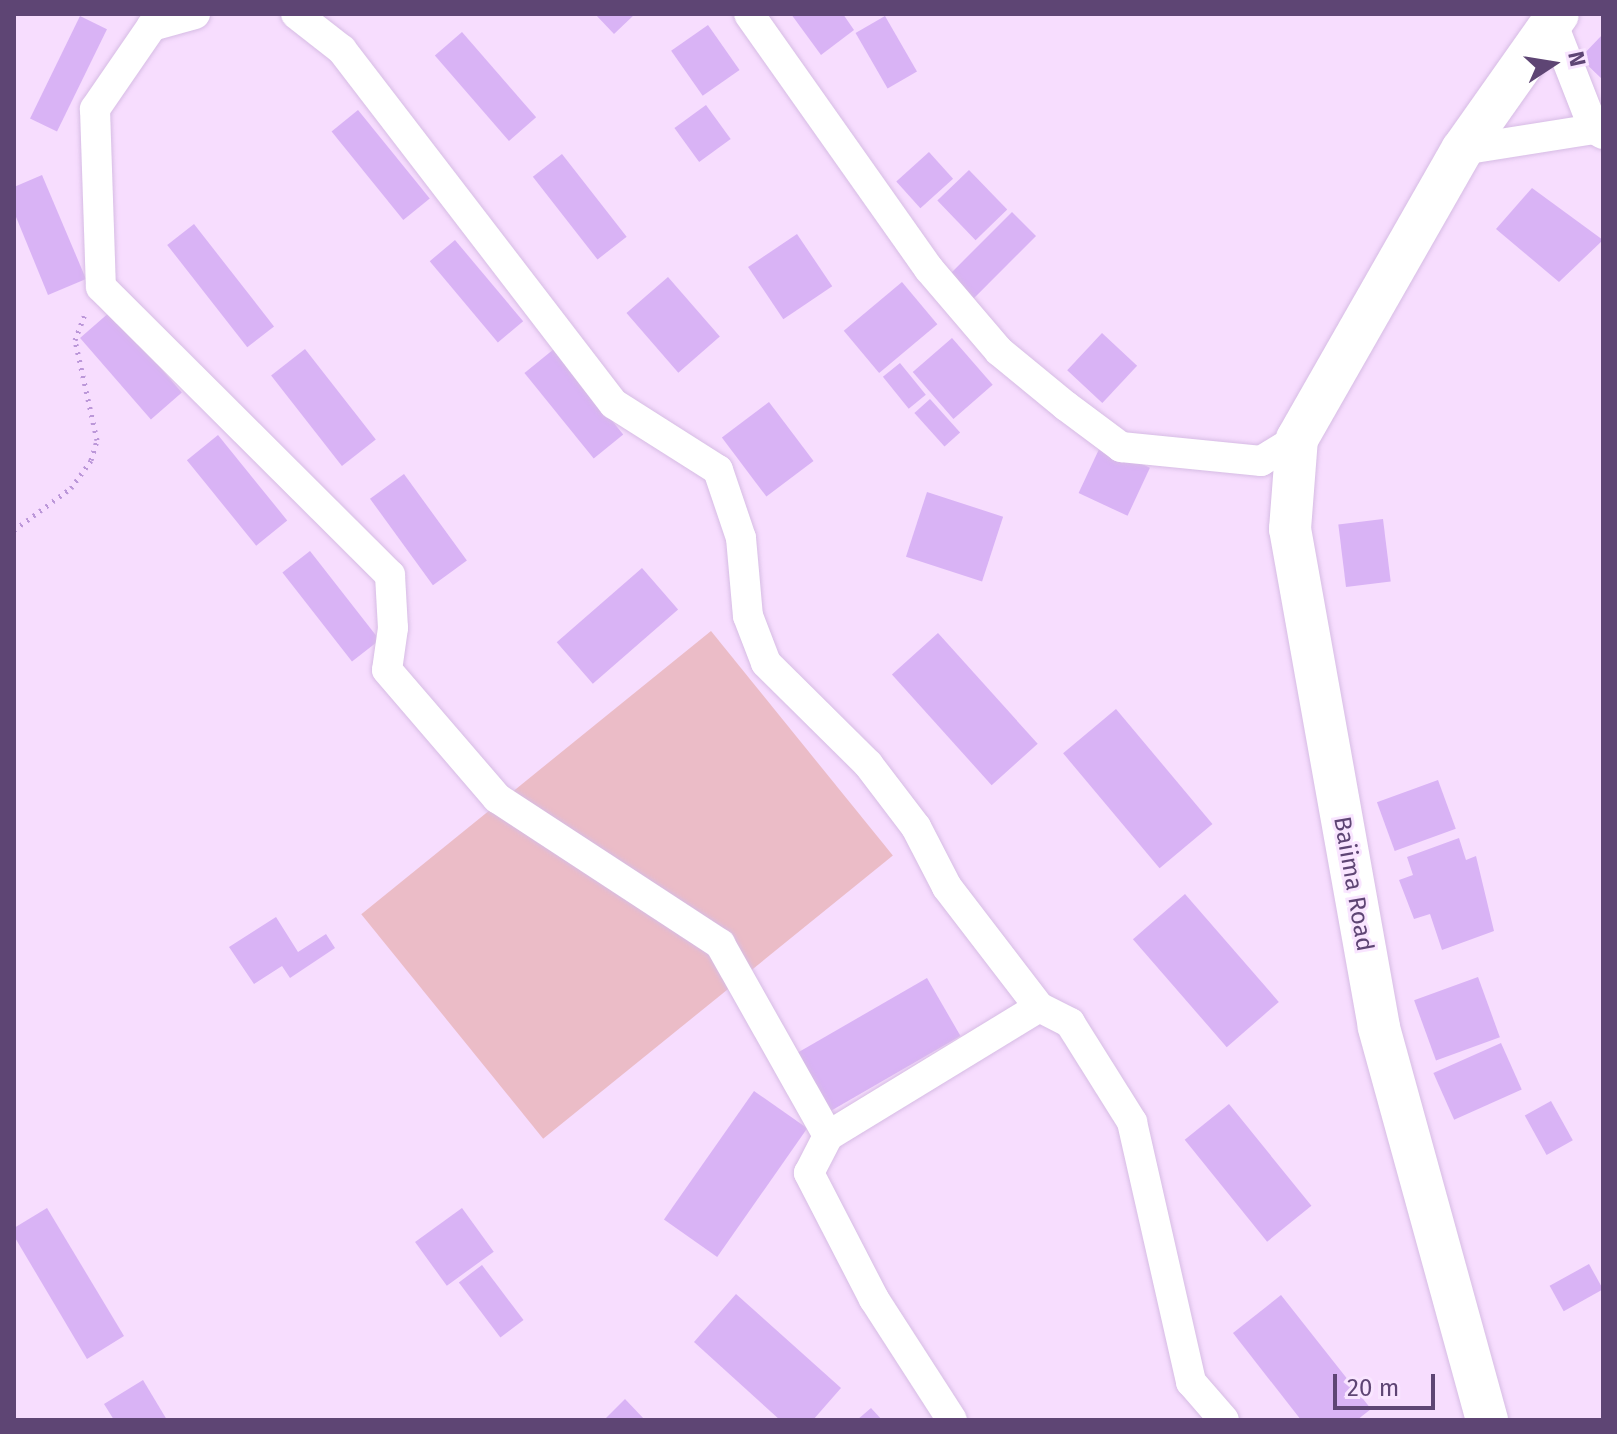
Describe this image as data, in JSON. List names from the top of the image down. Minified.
{"streets":{"street":["Baiima Road"]},"scale_bar":"20 m","north":"right"}
